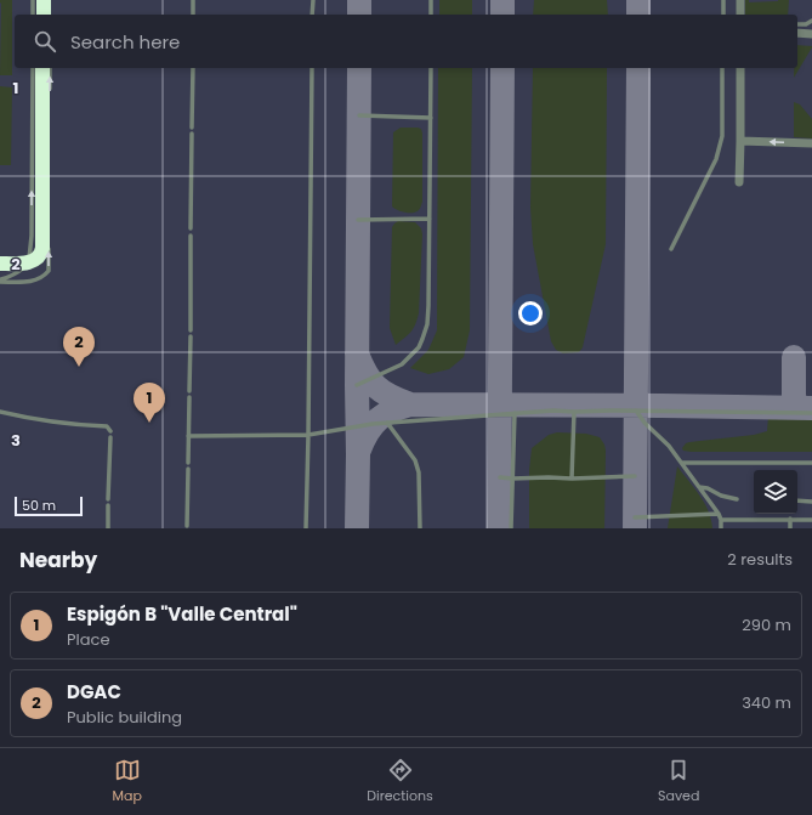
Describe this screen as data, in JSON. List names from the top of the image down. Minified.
{"scale_bar":"50 m","page":{"search":"Search here","pins":["2","1"],"scale":"50 m","heading":["Nearby","2 results"],"list":[{"mark":"1","name":"Espigón B \"Valle Central\"","note":"Place","value":"290 m"},{"mark":"2","name":"DGAC","note":"Public building","value":"340 m"}],"nav":["Map","Directions","Saved"]},"grid":{"rows":["1","2","3"]}}
